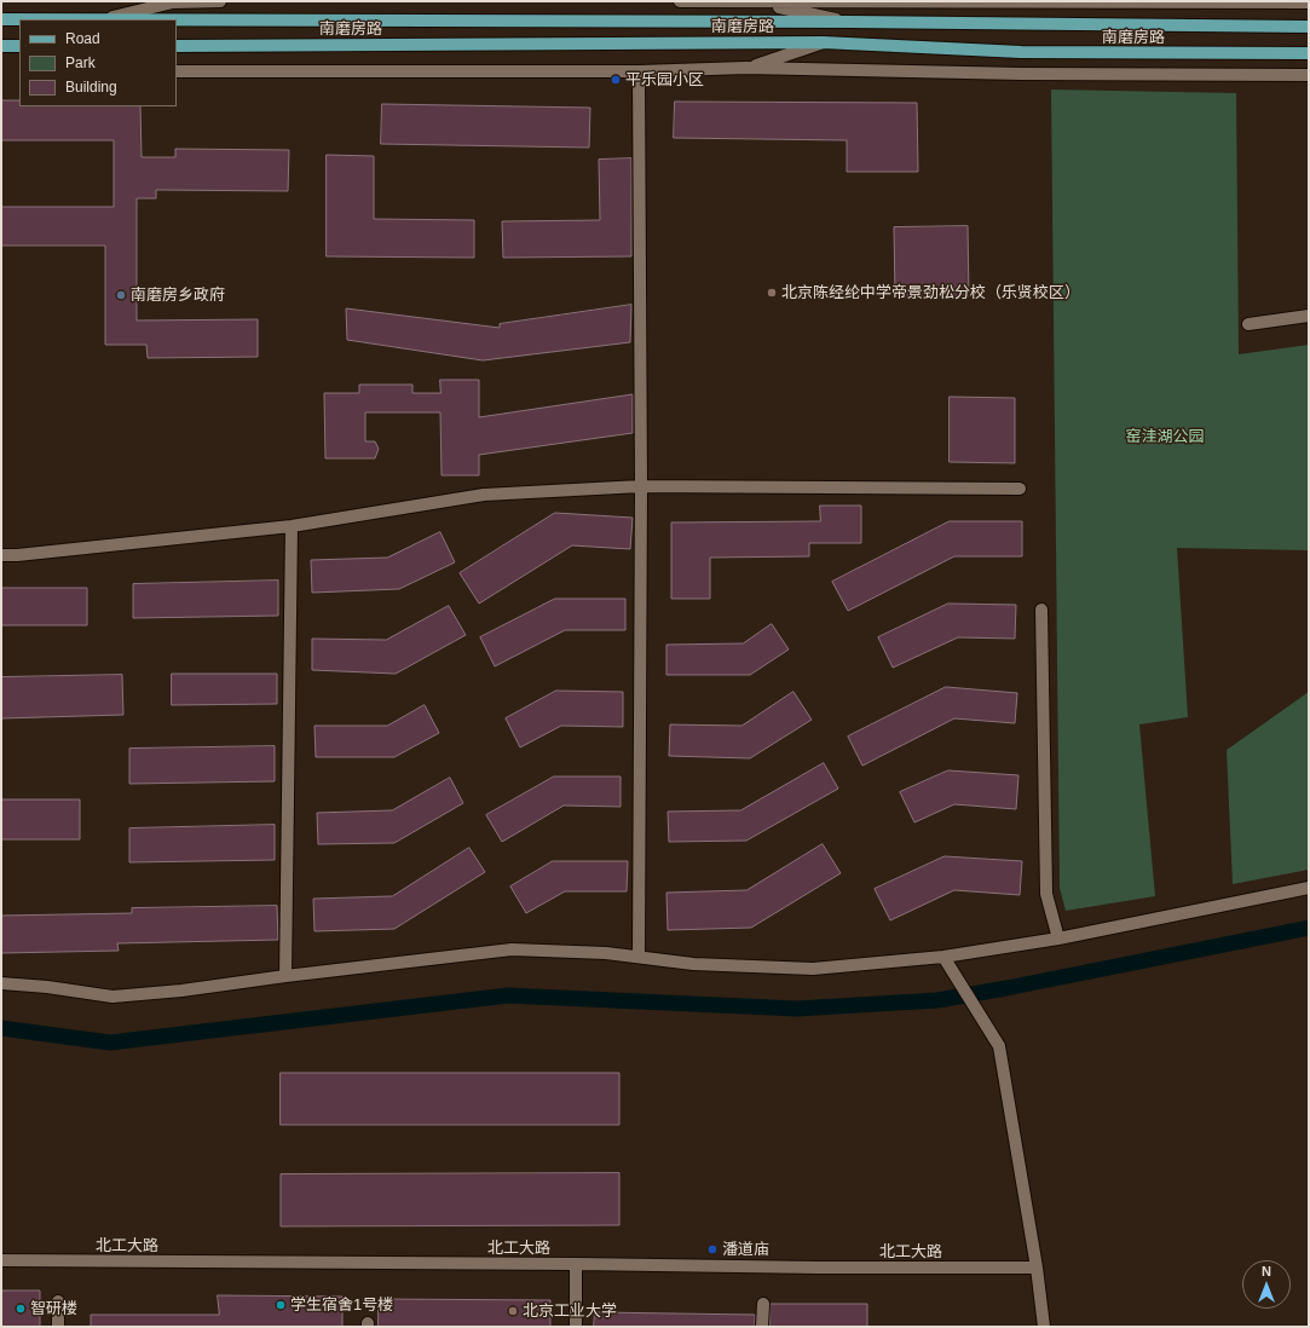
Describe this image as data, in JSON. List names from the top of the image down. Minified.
{"streets":{"main road":["南磨房路"],"street":["北工大路"]},"parks":["窑洼湖公园"],"places":["平乐园小区","北京陈经纶中学帝景劲松分校（乐贤校区）","南磨房乡政府","潘道庙","学生宿舍1号楼","智研楼","北京工业大学"],"legend":["Road","Park","Building"],"north":"top"}
